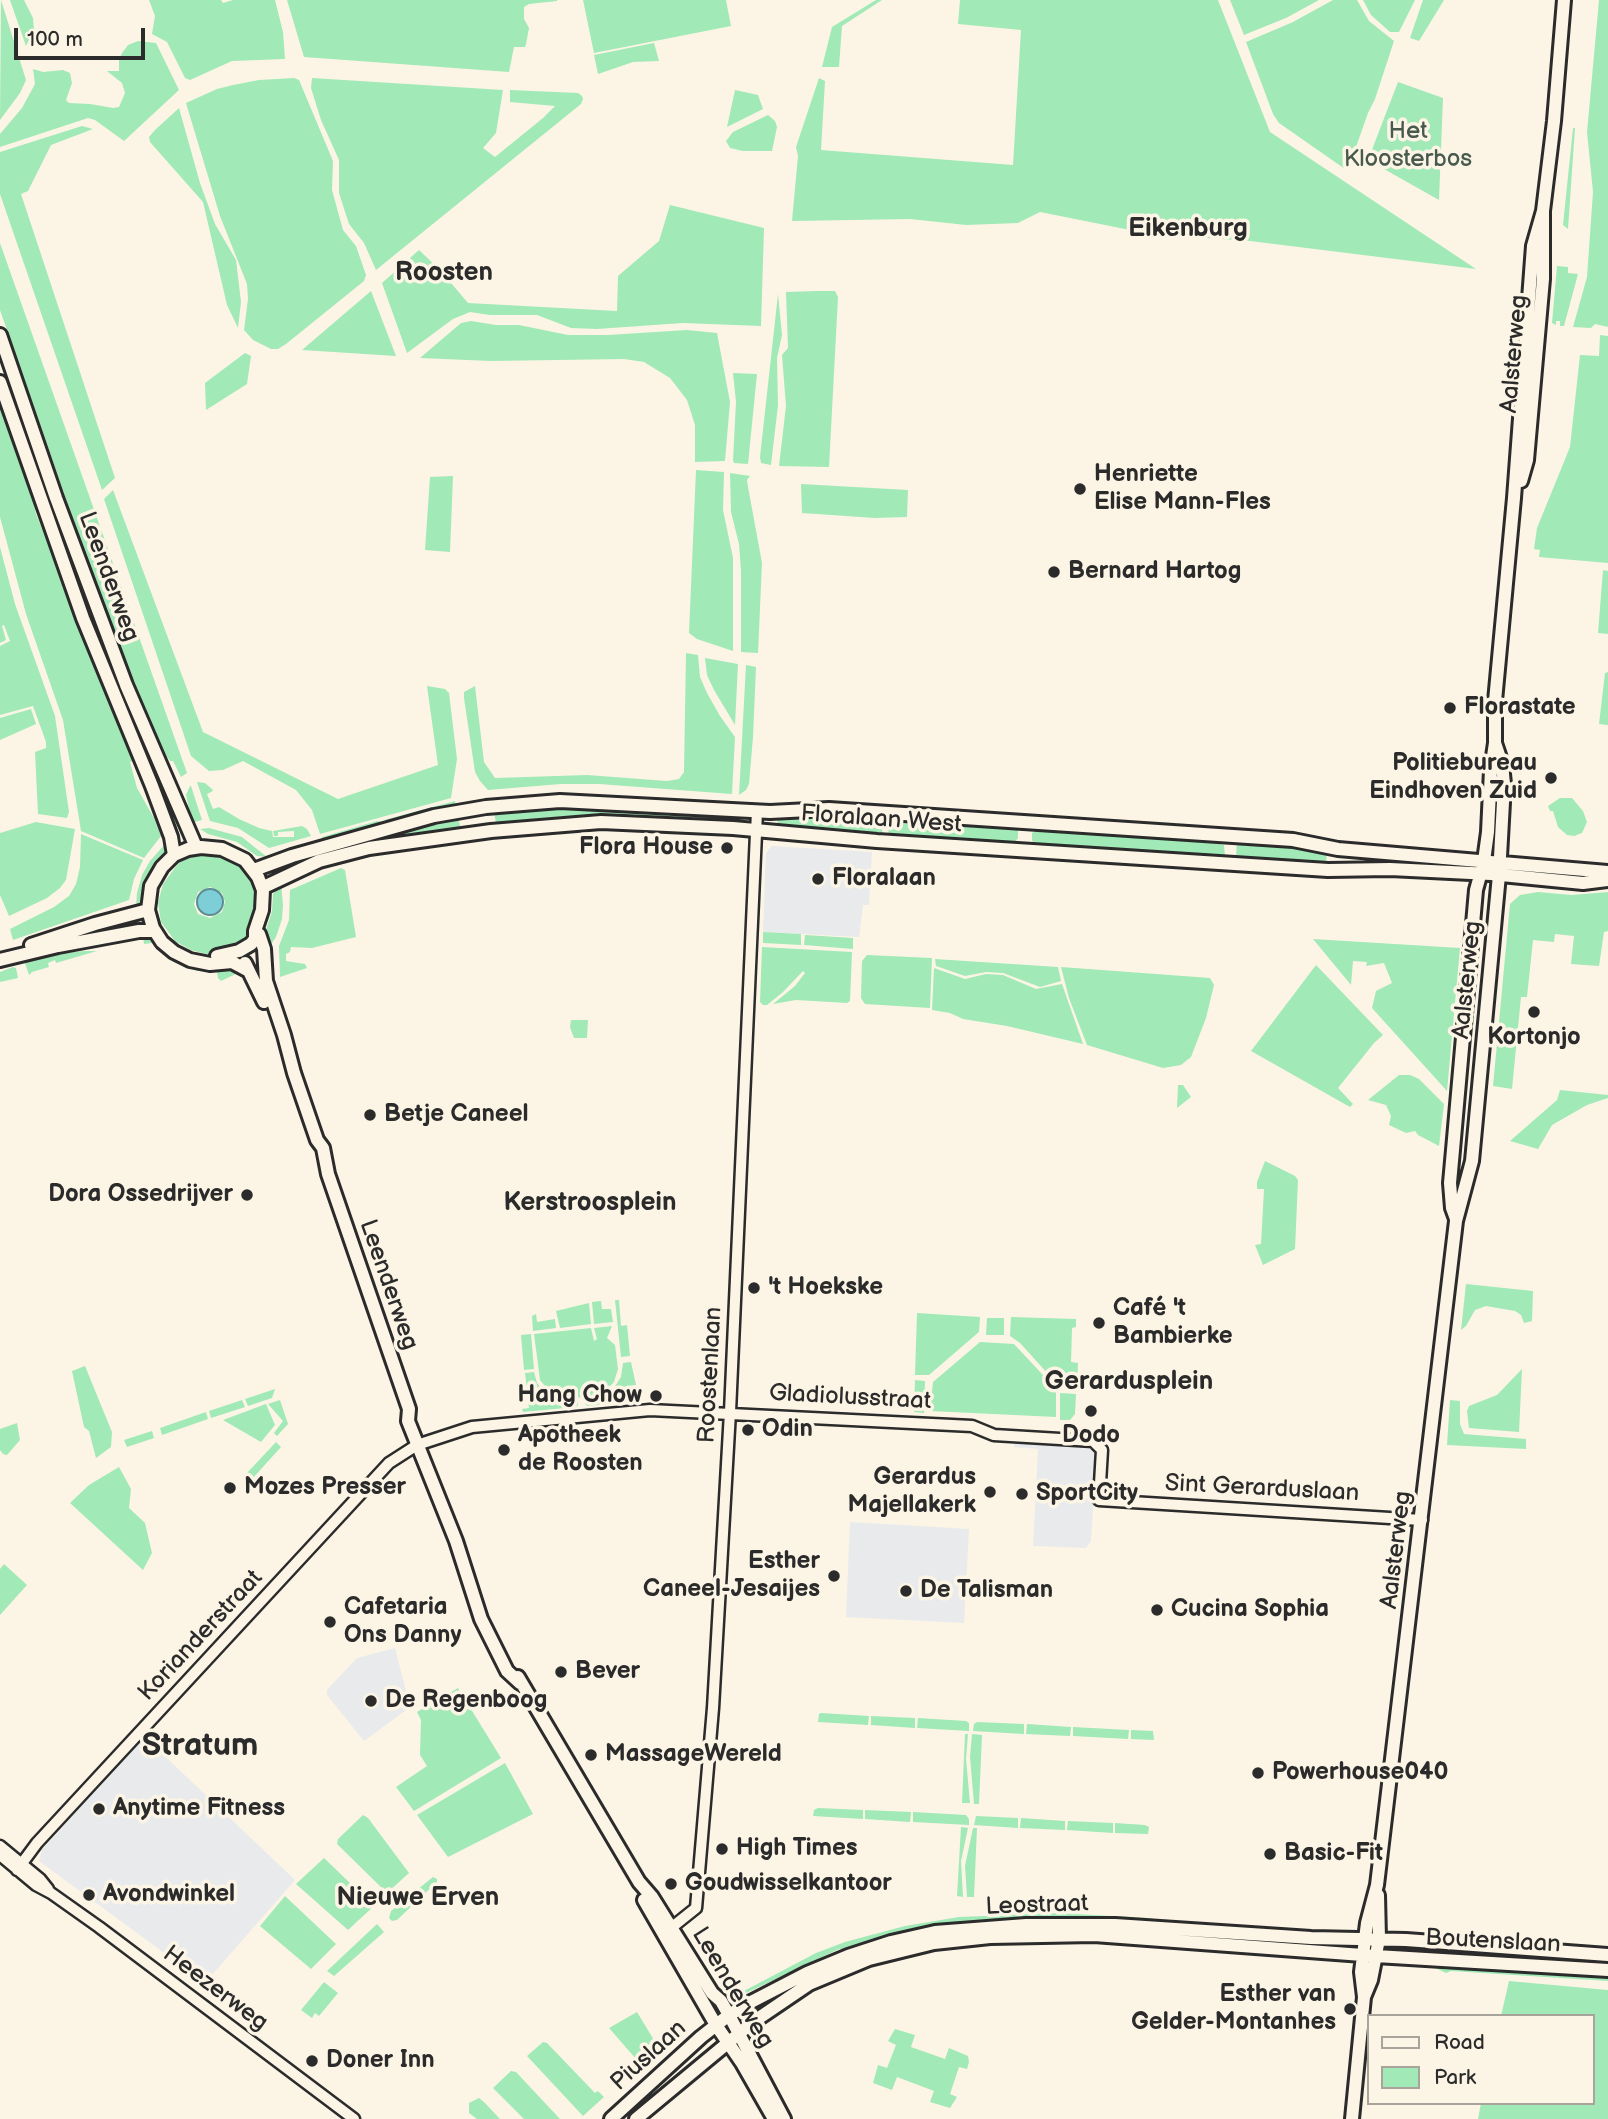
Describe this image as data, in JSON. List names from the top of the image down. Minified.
{"streets":{"main road":["Aalsterweg","Leenderweg","Floralaan West","Leostraat","Boutenslaan","Piuslaan"],"street":["Roostenlaan","Gladiolusstraat","Sint Gerarduslaan","Korianderstraat","Heezerweg"]},"crossings":[["Aalsterweg","Floralaan West"],["Aalsterweg","Sint Gerarduslaan"],["Aalsterweg","Leostraat"],["Aalsterweg","Boutenslaan"],["Leenderweg","Floralaan West"],["Leenderweg","Roostenlaan"],["Leenderweg","Korianderstraat"],["Leenderweg","Leostraat"],["Leenderweg","Piuslaan"],["Floralaan West","Roostenlaan"],["Roostenlaan","Gladiolusstraat"],["Gladiolusstraat","Sint Gerarduslaan"],["Gladiolusstraat","Korianderstraat"],["Korianderstraat","Heezerweg"],["Leostraat","Boutenslaan"],["Leostraat","Piuslaan"]],"districts":["Eikenburg","Roosten","Kerstroosplein","Gerardusplein","Stratum","Nieuwe Erven"],"parks":["Het Kloosterbos"],"places":["Henriette Elise Mann-Fles","Bernard Hartog","Florastate","Politiebureau Eindhoven Zuid","Flora House","Floralaan","Kortonjo","Betje Caneel","Dora Ossedrijver","'t Hoekske","Café 't Bambierke","Hang Chow","Dodo","Odin","Apotheek de Roosten","Mozes Presser","Gerardus Majellakerk","SportCity","Esther Caneel-Jesaijes","De Talisman","Cucina Sophia","Cafetaria Ons Danny","Bever","De Regenboog","MassageWereld","Powerhouse040","Anytime Fitness","High Times","Basic-Fit","Goudwisselkantoor","Avondwinkel","Esther van Gelder-Montanhes","Doner Inn"],"legend":["Road","Park"],"scale_bar":"100 m"}
